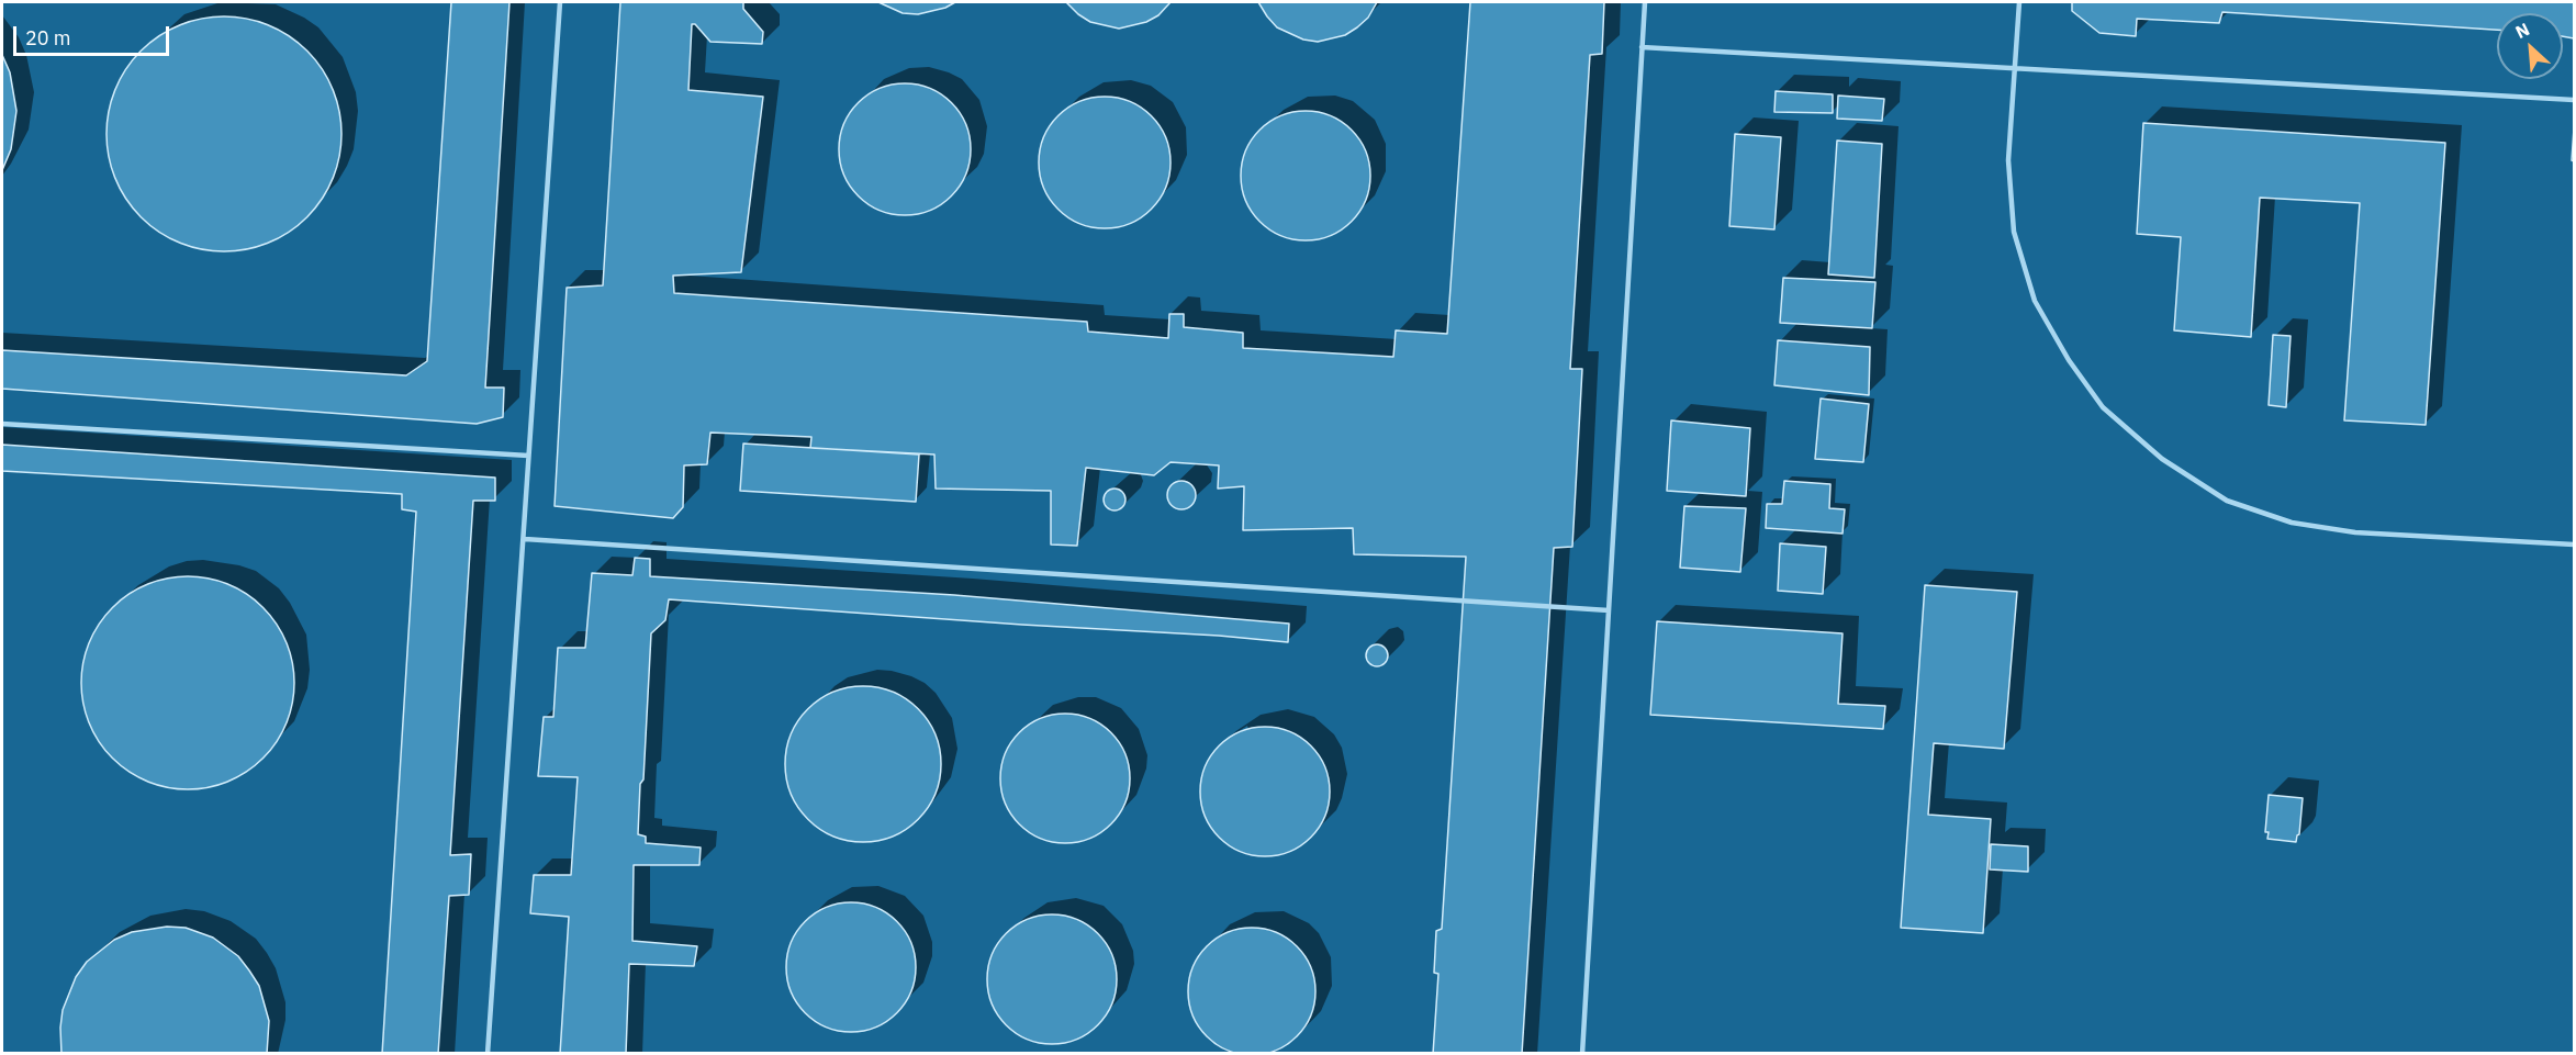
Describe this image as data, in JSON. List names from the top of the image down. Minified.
{"scale_bar":"20 m","north":"top left"}
